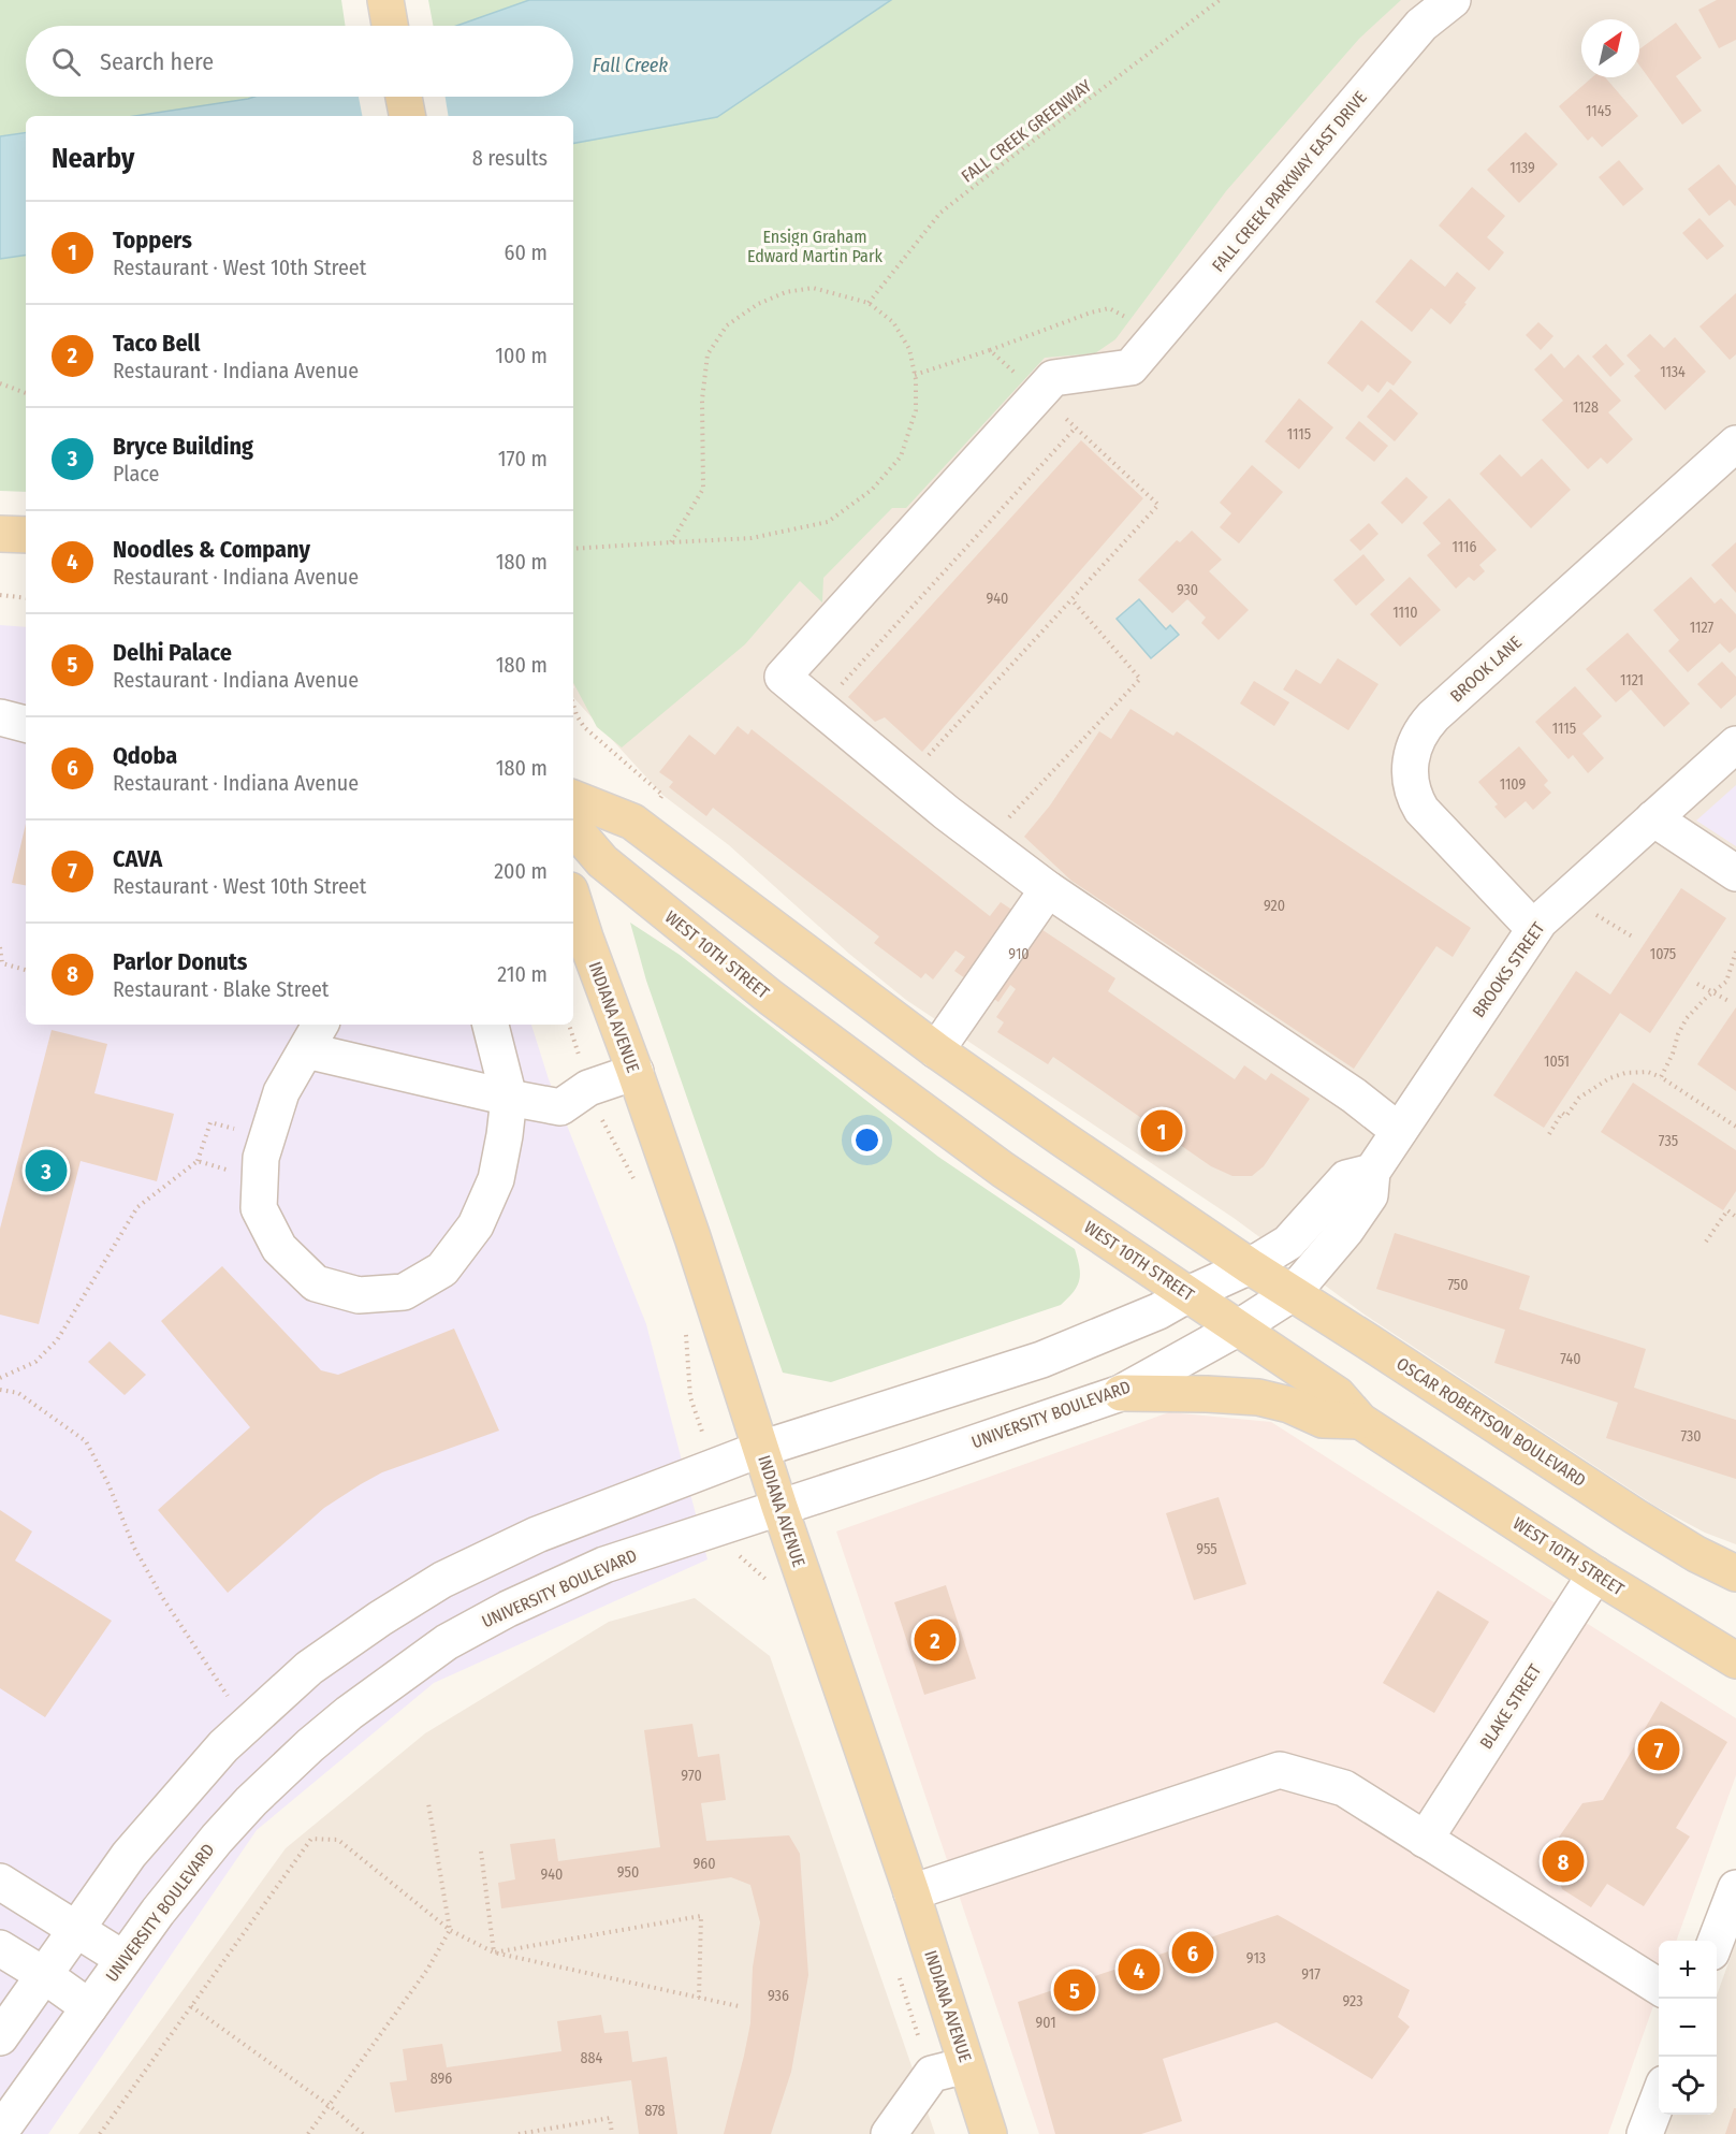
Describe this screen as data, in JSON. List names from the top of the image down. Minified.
{"streets":{"main road":["WEST 10TH STREET","INDIANA AVENUE","OSCAR ROBERTSON BOULEVARD"],"street":["FALL CREEK PARKWAY EAST DRIVE","BROOK LANE","BROOKS STREET","UNIVERSITY BOULEVARD","BLAKE STREET"],"path":["FALL CREEK GREENWAY"]},"crossings":[["BROOK LANE","BROOKS STREET"],["WEST 10TH STREET","UNIVERSITY BOULEVARD"],["WEST 10TH STREET","BLAKE STREET"],["BROOKS STREET","UNIVERSITY BOULEVARD"],["BROOKS STREET","OSCAR ROBERTSON BOULEVARD"],["INDIANA AVENUE","UNIVERSITY BOULEVARD"],["UNIVERSITY BOULEVARD","OSCAR ROBERTSON BOULEVARD"]],"water":["Fall Creek"],"parks":["Ensign Graham Edward Martin Park"],"house_numbers":["1145","1139","1134","1128","1115","1116","930","940","1110","1127","1121","1115","1109","920","910","1075","1051","735","750","740","730","955","970","960","950","940","913","917","936","923","901","884","896","878"],"north":"top right","page":{"search":"Search here","heading":["Nearby","8 results"],"list":[{"mark":"1","name":"Toppers","note":"Restaurant · West 10th Street","value":"60 m"},{"mark":"2","name":"Taco Bell","note":"Restaurant · Indiana Avenue","value":"100 m"},{"mark":"3","name":"Bryce Building","note":"Place","value":"170 m"},{"mark":"4","name":"Noodles & Company","note":"Restaurant · Indiana Avenue","value":"180 m"},{"mark":"5","name":"Delhi Palace","note":"Restaurant · Indiana Avenue","value":"180 m"},{"mark":"6","name":"Qdoba","note":"Restaurant · Indiana Avenue","value":"180 m"},{"mark":"7","name":"CAVA","note":"Restaurant · West 10th Street","value":"200 m"},{"mark":"8","name":"Parlor Donuts","note":"Restaurant · Blake Street","value":"210 m"}],"pins":["1","3","2","7","8","6","4","5"],"map_buttons":["+","−"]}}
